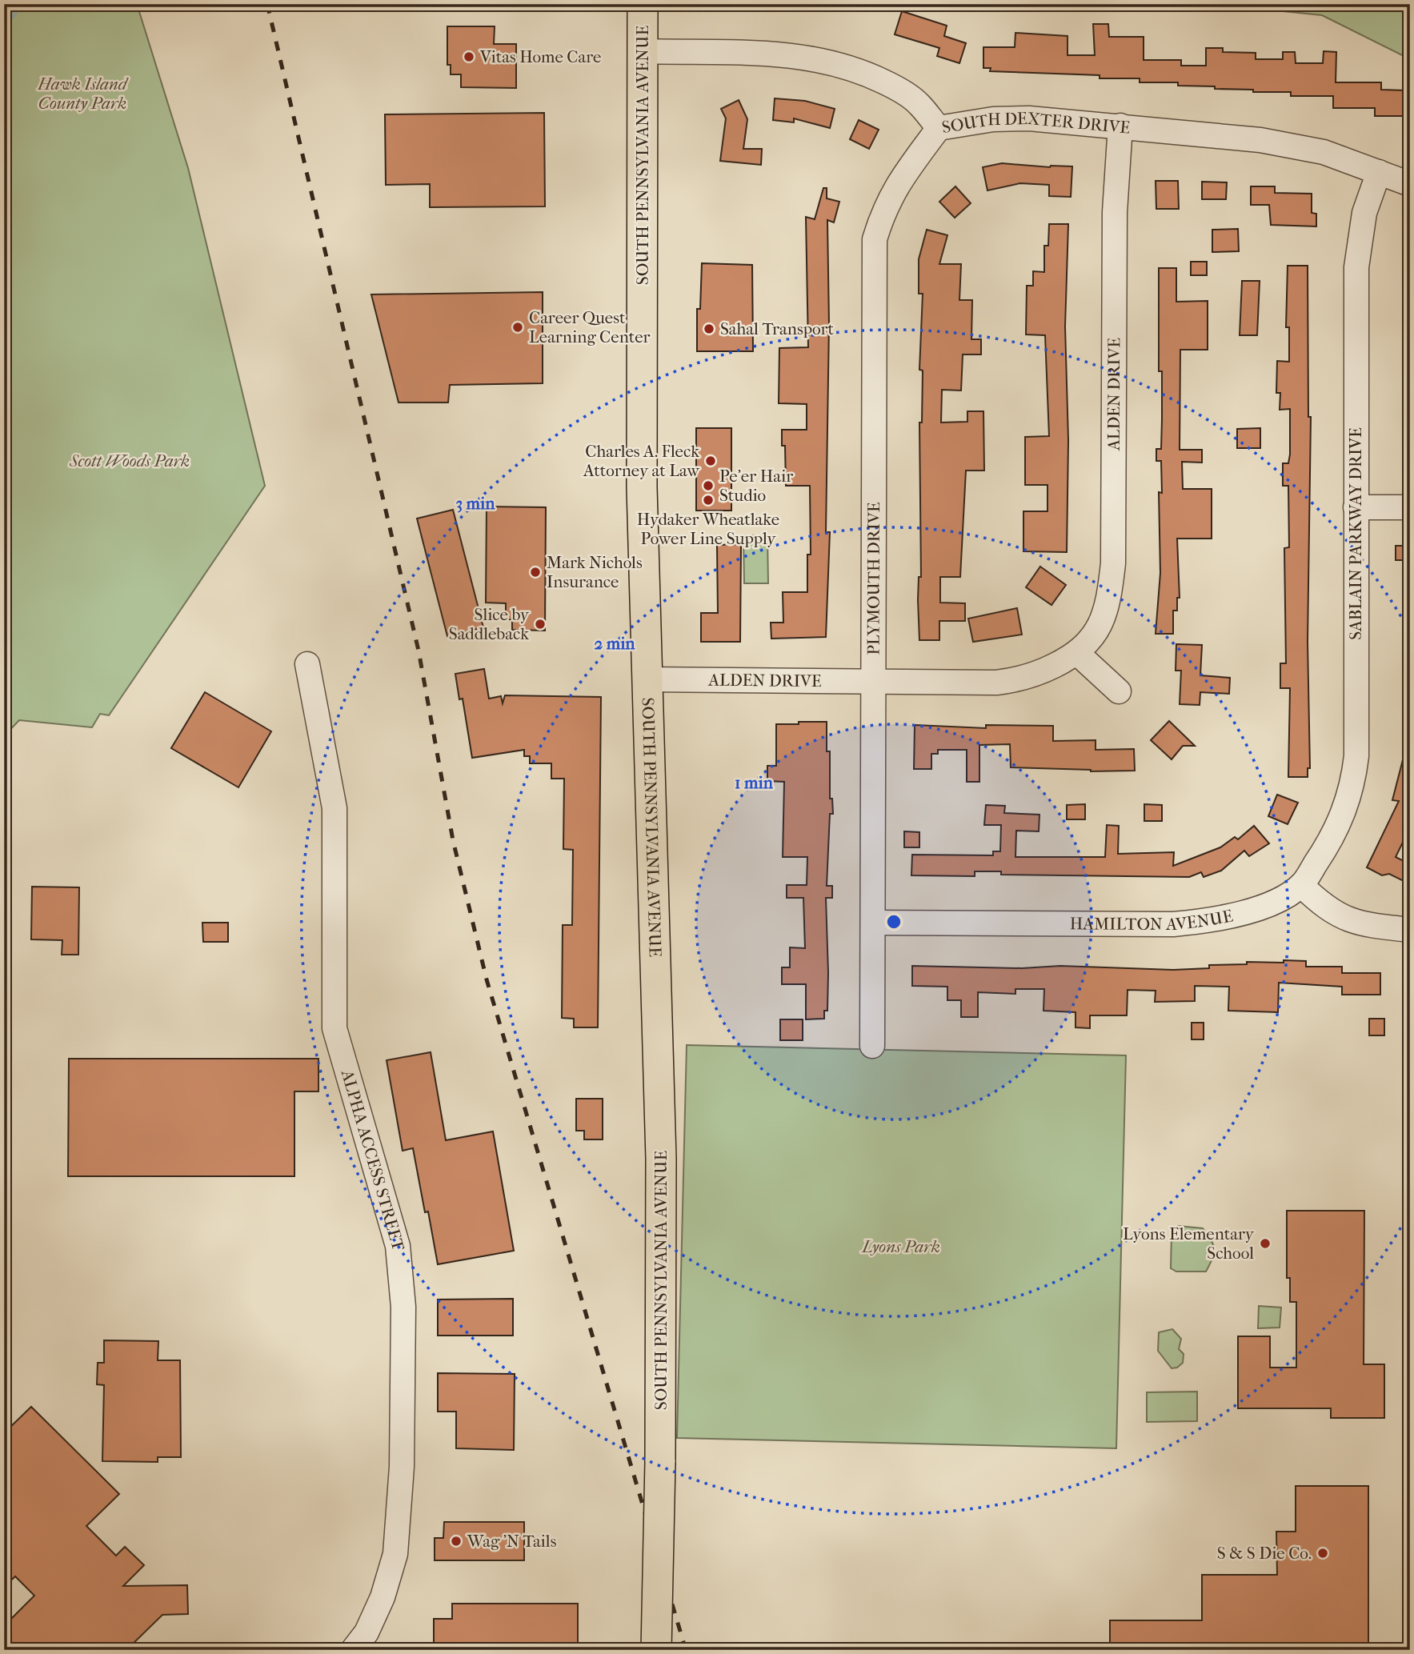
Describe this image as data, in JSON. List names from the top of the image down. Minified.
{"streets":{"main road":["SOUTH PENNSYLVANIA AVENUE"],"street":["SOUTH DEXTER DRIVE","ALDEN DRIVE","SABLAIN PARKWAY DRIVE","PLYMOUTH DRIVE","HAMILTON AVENUE","ALPHA ACCESS STREET"]},"crossings":[["SOUTH DEXTER DRIVE","SOUTH PENNSYLVANIA AVENUE"],["SOUTH DEXTER DRIVE","ALDEN DRIVE"],["SOUTH DEXTER DRIVE","SABLAIN PARKWAY DRIVE"],["SOUTH DEXTER DRIVE","PLYMOUTH DRIVE"],["SOUTH PENNSYLVANIA AVENUE","ALDEN DRIVE"],["ALDEN DRIVE","PLYMOUTH DRIVE"],["SABLAIN PARKWAY DRIVE","HAMILTON AVENUE"],["PLYMOUTH DRIVE","HAMILTON AVENUE"]],"parks":["Hawk Island County Park","Scott Woods Park","Lyons Park"],"places":["Vitas Home Care","Career Quest Learning Center","Sahal Transport","Charles A. Fleck Attorney at Law","Pe'er Hair Studio","Hydaker Wheatlake Power Line Supply","Mark Nichols Insurance","Slice by Saddleback","Lyons Elementary School","Wag 'N Tails","S & S Die Co."],"rings":["3 min","2 min","1 min"]}
